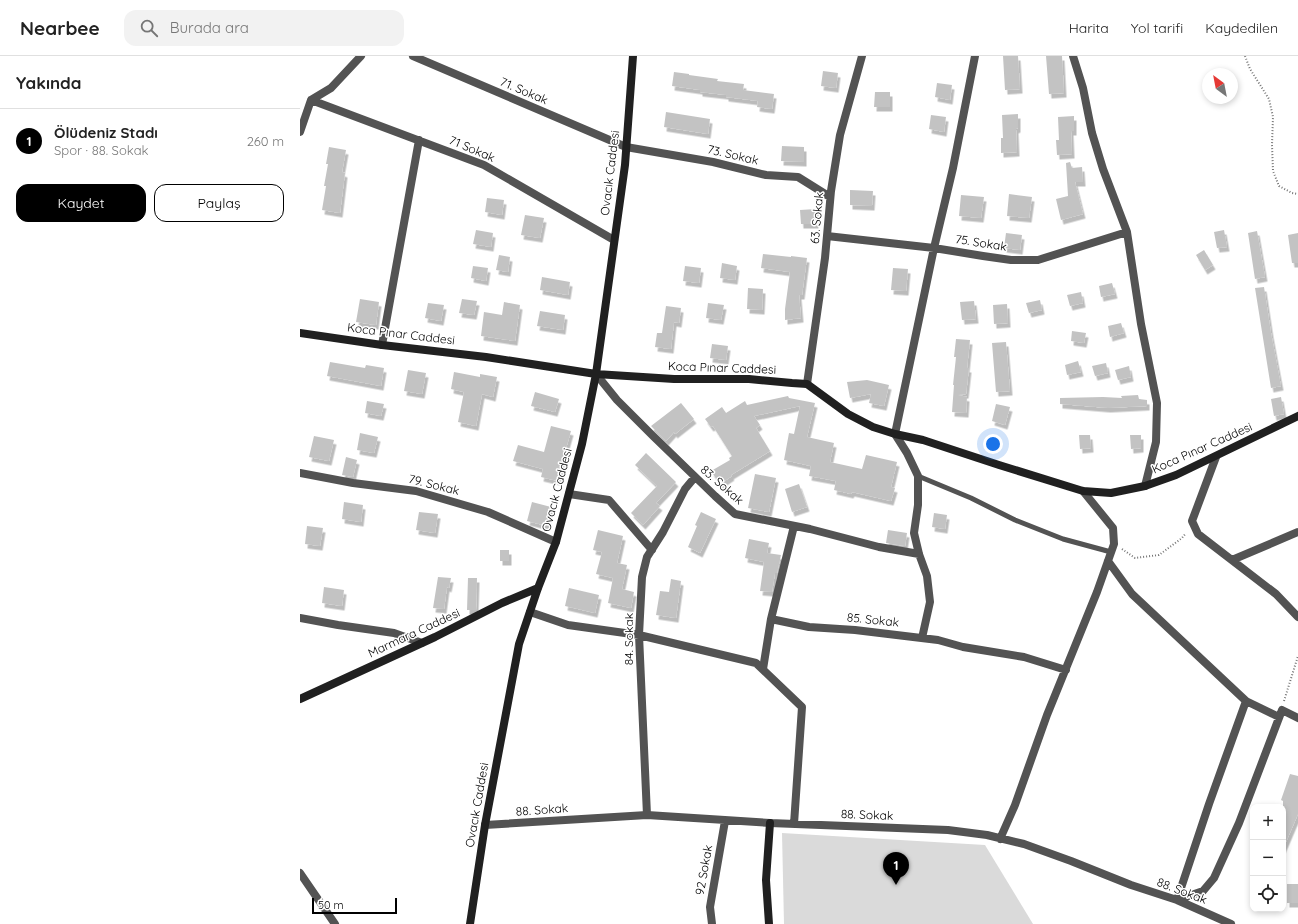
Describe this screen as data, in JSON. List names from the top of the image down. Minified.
{"streets":{"street":["71. Sokak","71 Sokak","73. Sokak","Ovacık Caddesi","63. Sokak","75. Sokak","Koca Pınar Caddesi","79. Sokak","83. Sokak","85. Sokak","Marmara Caddesi","84. Sokak","88. Sokak","92 Sokak"]},"crossings":[["71. Sokak","73. Sokak"],["71. Sokak","Ovacık Caddesi"],["71 Sokak","Ovacık Caddesi"],["73. Sokak","Ovacık Caddesi"],["73. Sokak","63. Sokak"],["Ovacık Caddesi","Koca Pınar Caddesi"],["Ovacık Caddesi","79. Sokak"],["Ovacık Caddesi","83. Sokak"],["Ovacık Caddesi","Marmara Caddesi"],["Ovacık Caddesi","88. Sokak"],["63. Sokak","75. Sokak"],["63. Sokak","Koca Pınar Caddesi"],["Koca Pınar Caddesi","83. Sokak"],["83. Sokak","84. Sokak"],["84. Sokak","88. Sokak"],["88. Sokak","92 Sokak"]],"scale_bar":"50 m","north":"top left","page":{"header":"Nearbee","search":"Burada ara","nav":["Harita","Yol tarifi","Kaydedilen"],"heading":"Yakında","list":[{"mark":"1","name":"Ölüdeniz Stadı","note":"Spor · 88. Sokak","value":"260 m"}],"buttons":["Kaydet","Paylaş"],"map_buttons":["+","−"],"pins":"1","scale":"50 m"}}
